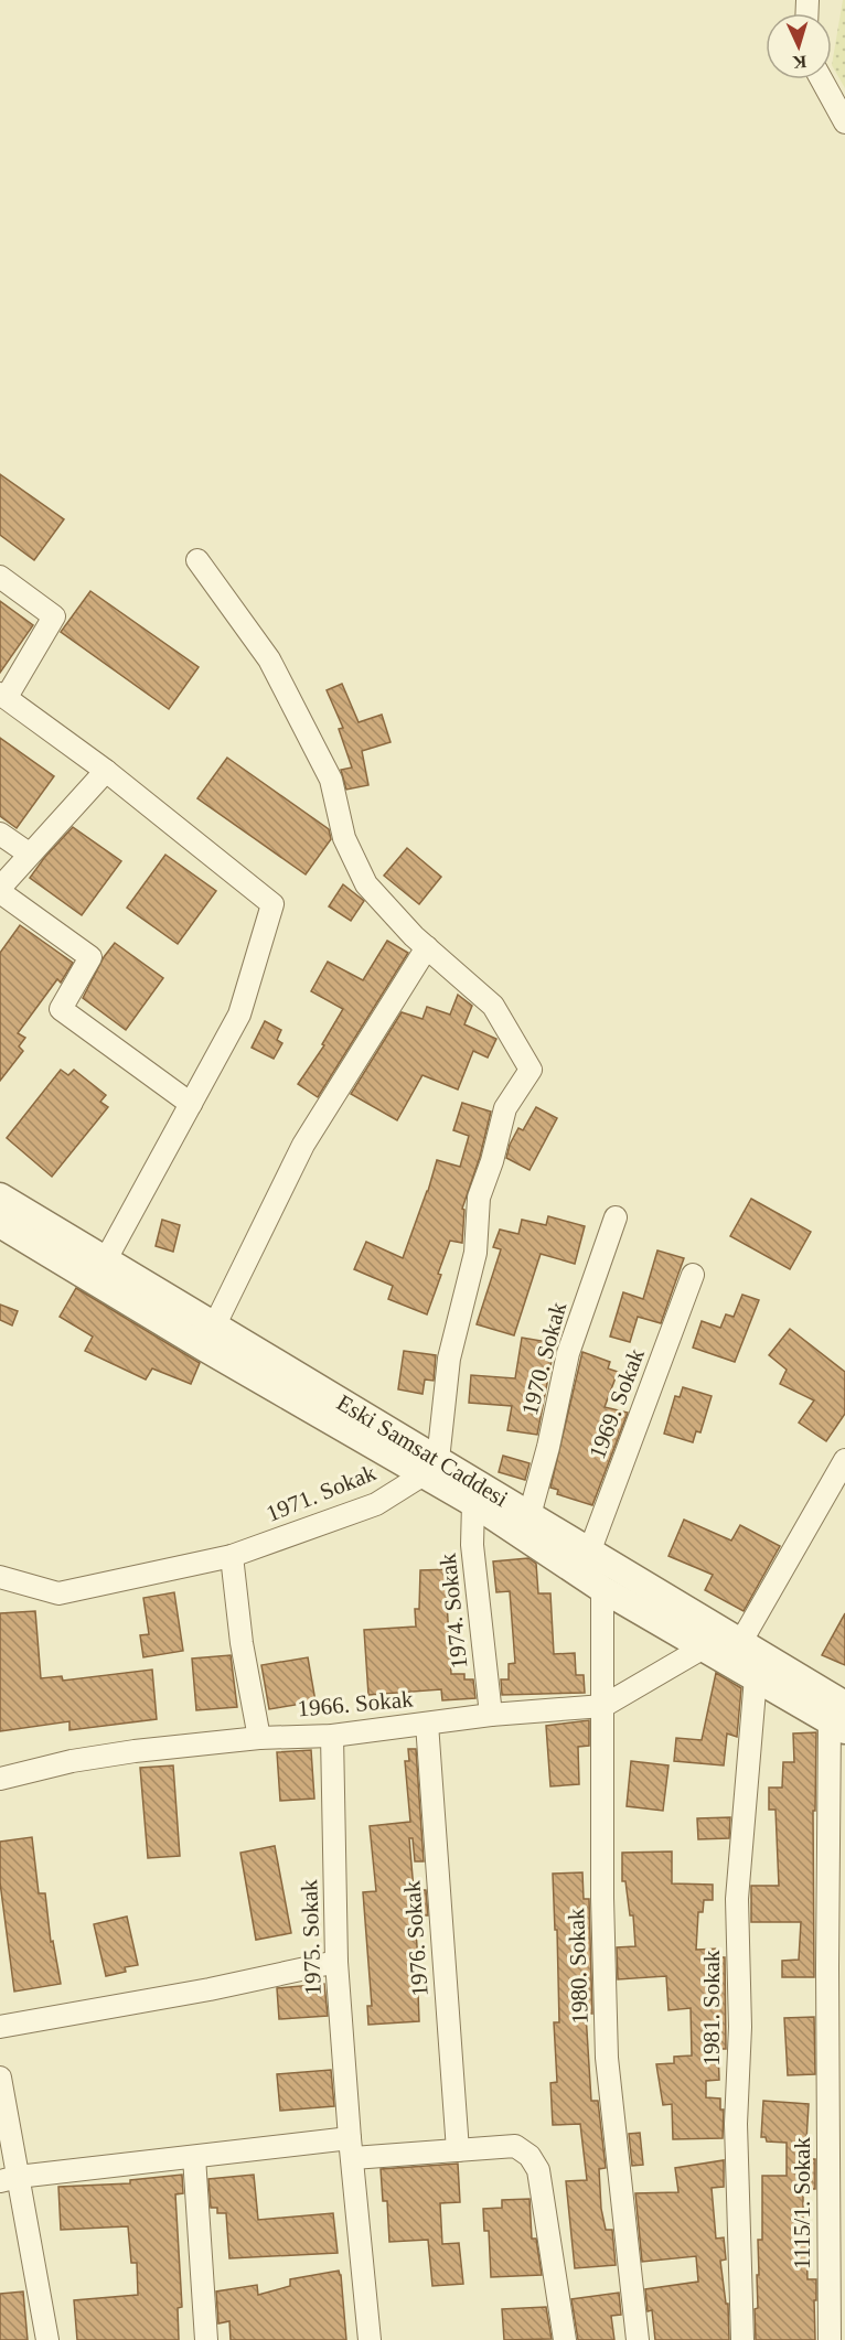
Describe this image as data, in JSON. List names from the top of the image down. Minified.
{"streets":{"street":["1970. Sokak","1969. Sokak","Eski Samsat Caddesi","1971. Sokak","1974. Sokak","1966. Sokak","1975. Sokak","1976. Sokak","1980. Sokak","1981. Sokak","1115/1. Sokak"]},"crossings":[["1970. Sokak","Eski Samsat Caddesi"],["1969. Sokak","Eski Samsat Caddesi"],["Eski Samsat Caddesi","1971. Sokak"],["Eski Samsat Caddesi","1974. Sokak"],["Eski Samsat Caddesi","1966. Sokak"],["Eski Samsat Caddesi","1980. Sokak"],["Eski Samsat Caddesi","1981. Sokak"],["Eski Samsat Caddesi","1115/1. Sokak"],["1974. Sokak","1966. Sokak"],["1966. Sokak","1975. Sokak"],["1966. Sokak","1976. Sokak"],["1966. Sokak","1980. Sokak"]],"north":"bottom"}
